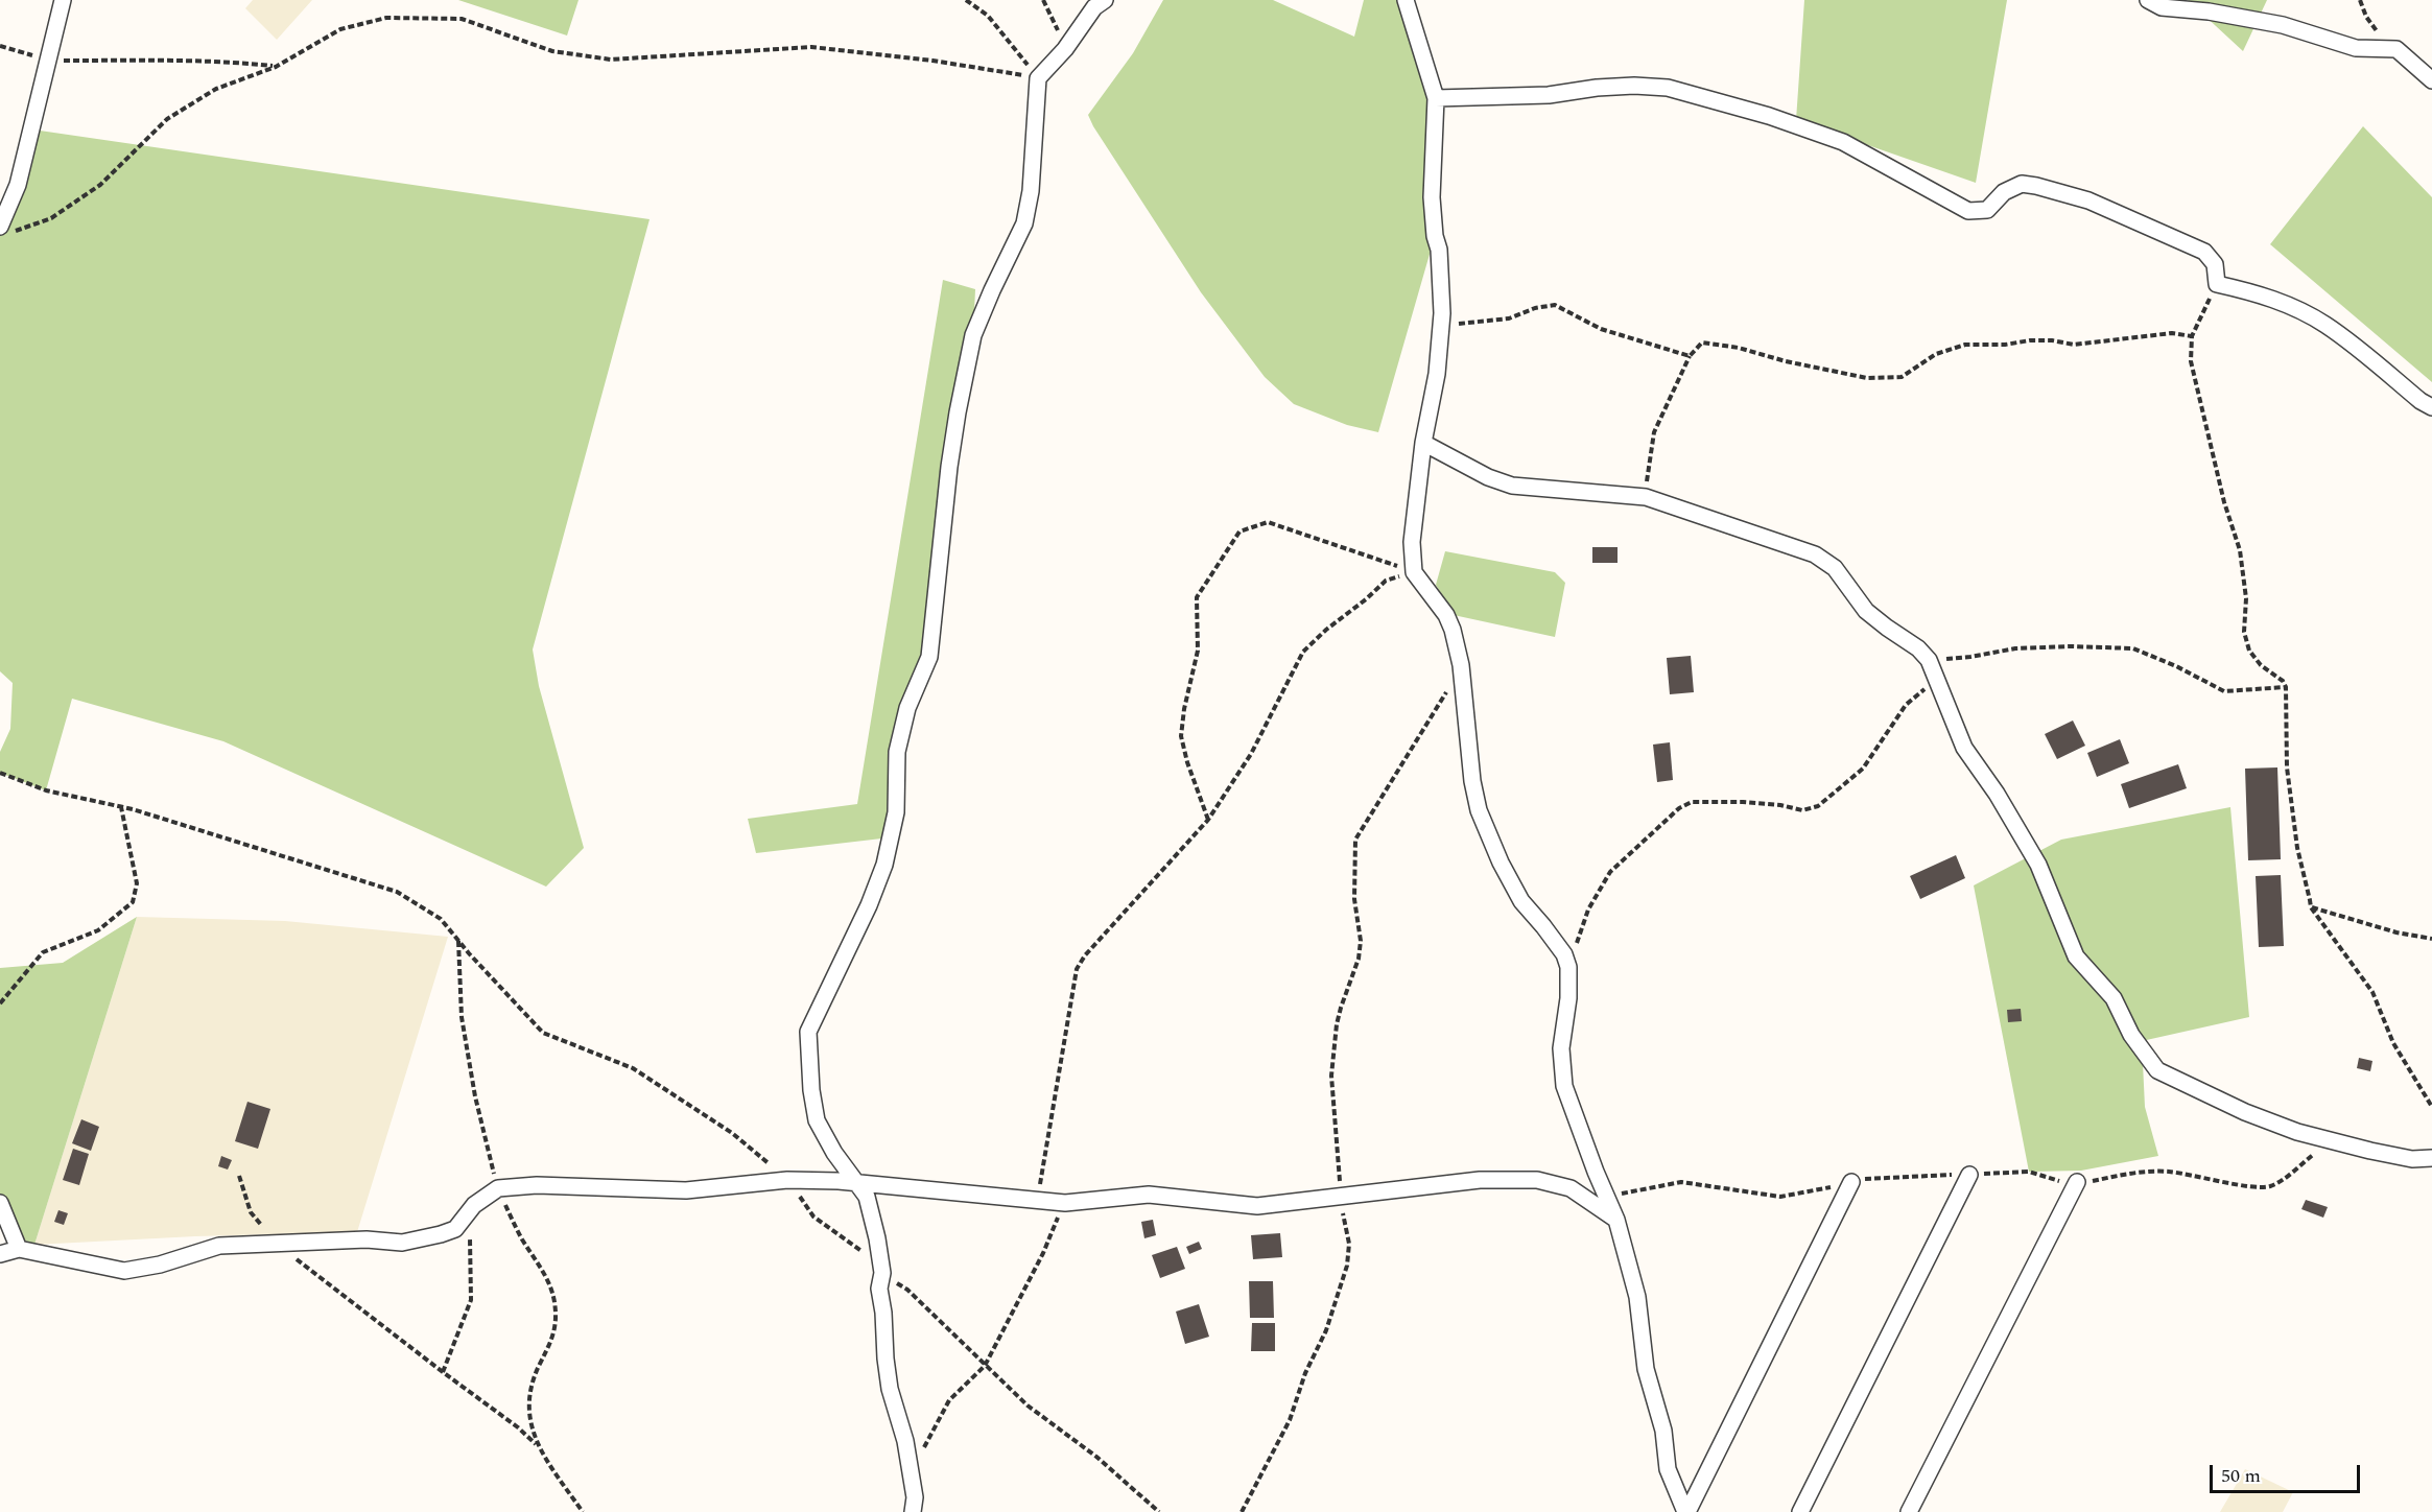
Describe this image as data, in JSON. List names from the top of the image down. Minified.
{"scale_bar":"50 m"}
